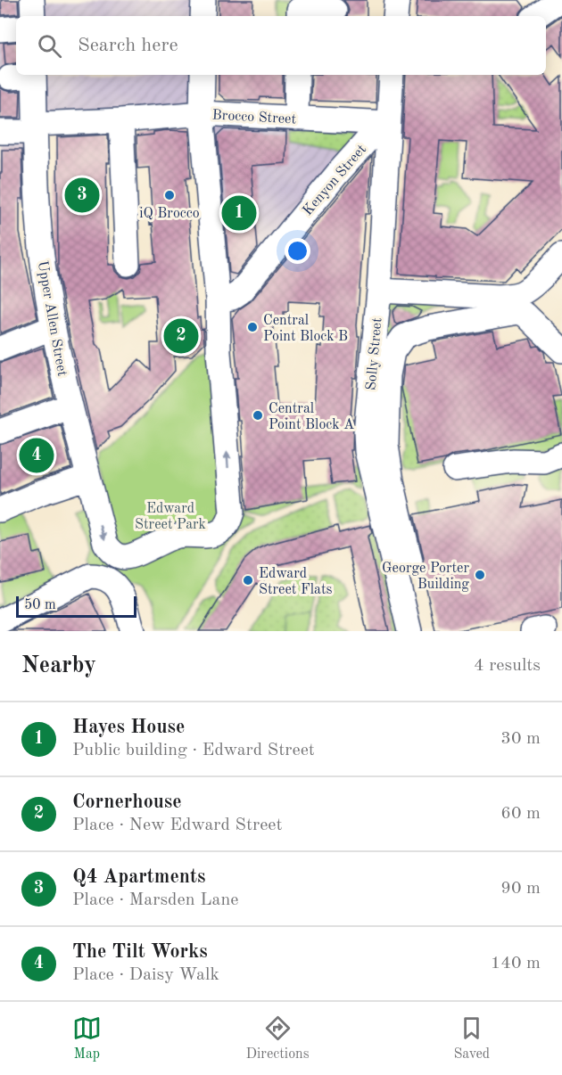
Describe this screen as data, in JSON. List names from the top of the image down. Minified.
{"streets":{"street":["Brocco Street","Kenyon Street","Upper Allen Street","Solly Street"]},"crossings":[["Brocco Street","Kenyon Street"],["Brocco Street","Upper Allen Street"],["Brocco Street","Solly Street"],["Kenyon Street","Upper Allen Street"],["Kenyon Street","Solly Street"]],"parks":["Edward Street Park"],"places":["iQ Brocco","Central Point Block B","Central Point Block A","George Porter Building","Edward Street Flats"],"scale_bar":"50 m","page":{"search":"Search here","pins":["3","1","2","4"],"scale":"50 m","heading":["Nearby","4 results"],"list":[{"mark":"1","name":"Hayes House","note":"Public building · Edward Street","value":"30 m"},{"mark":"2","name":"Cornerhouse","note":"Place · New Edward Street","value":"60 m"},{"mark":"3","name":"Q4 Apartments","note":"Place · Marsden Lane","value":"90 m"},{"mark":"4","name":"The Tilt Works","note":"Place · Daisy Walk","value":"140 m"}],"nav":["Map","Directions","Saved"]}}
